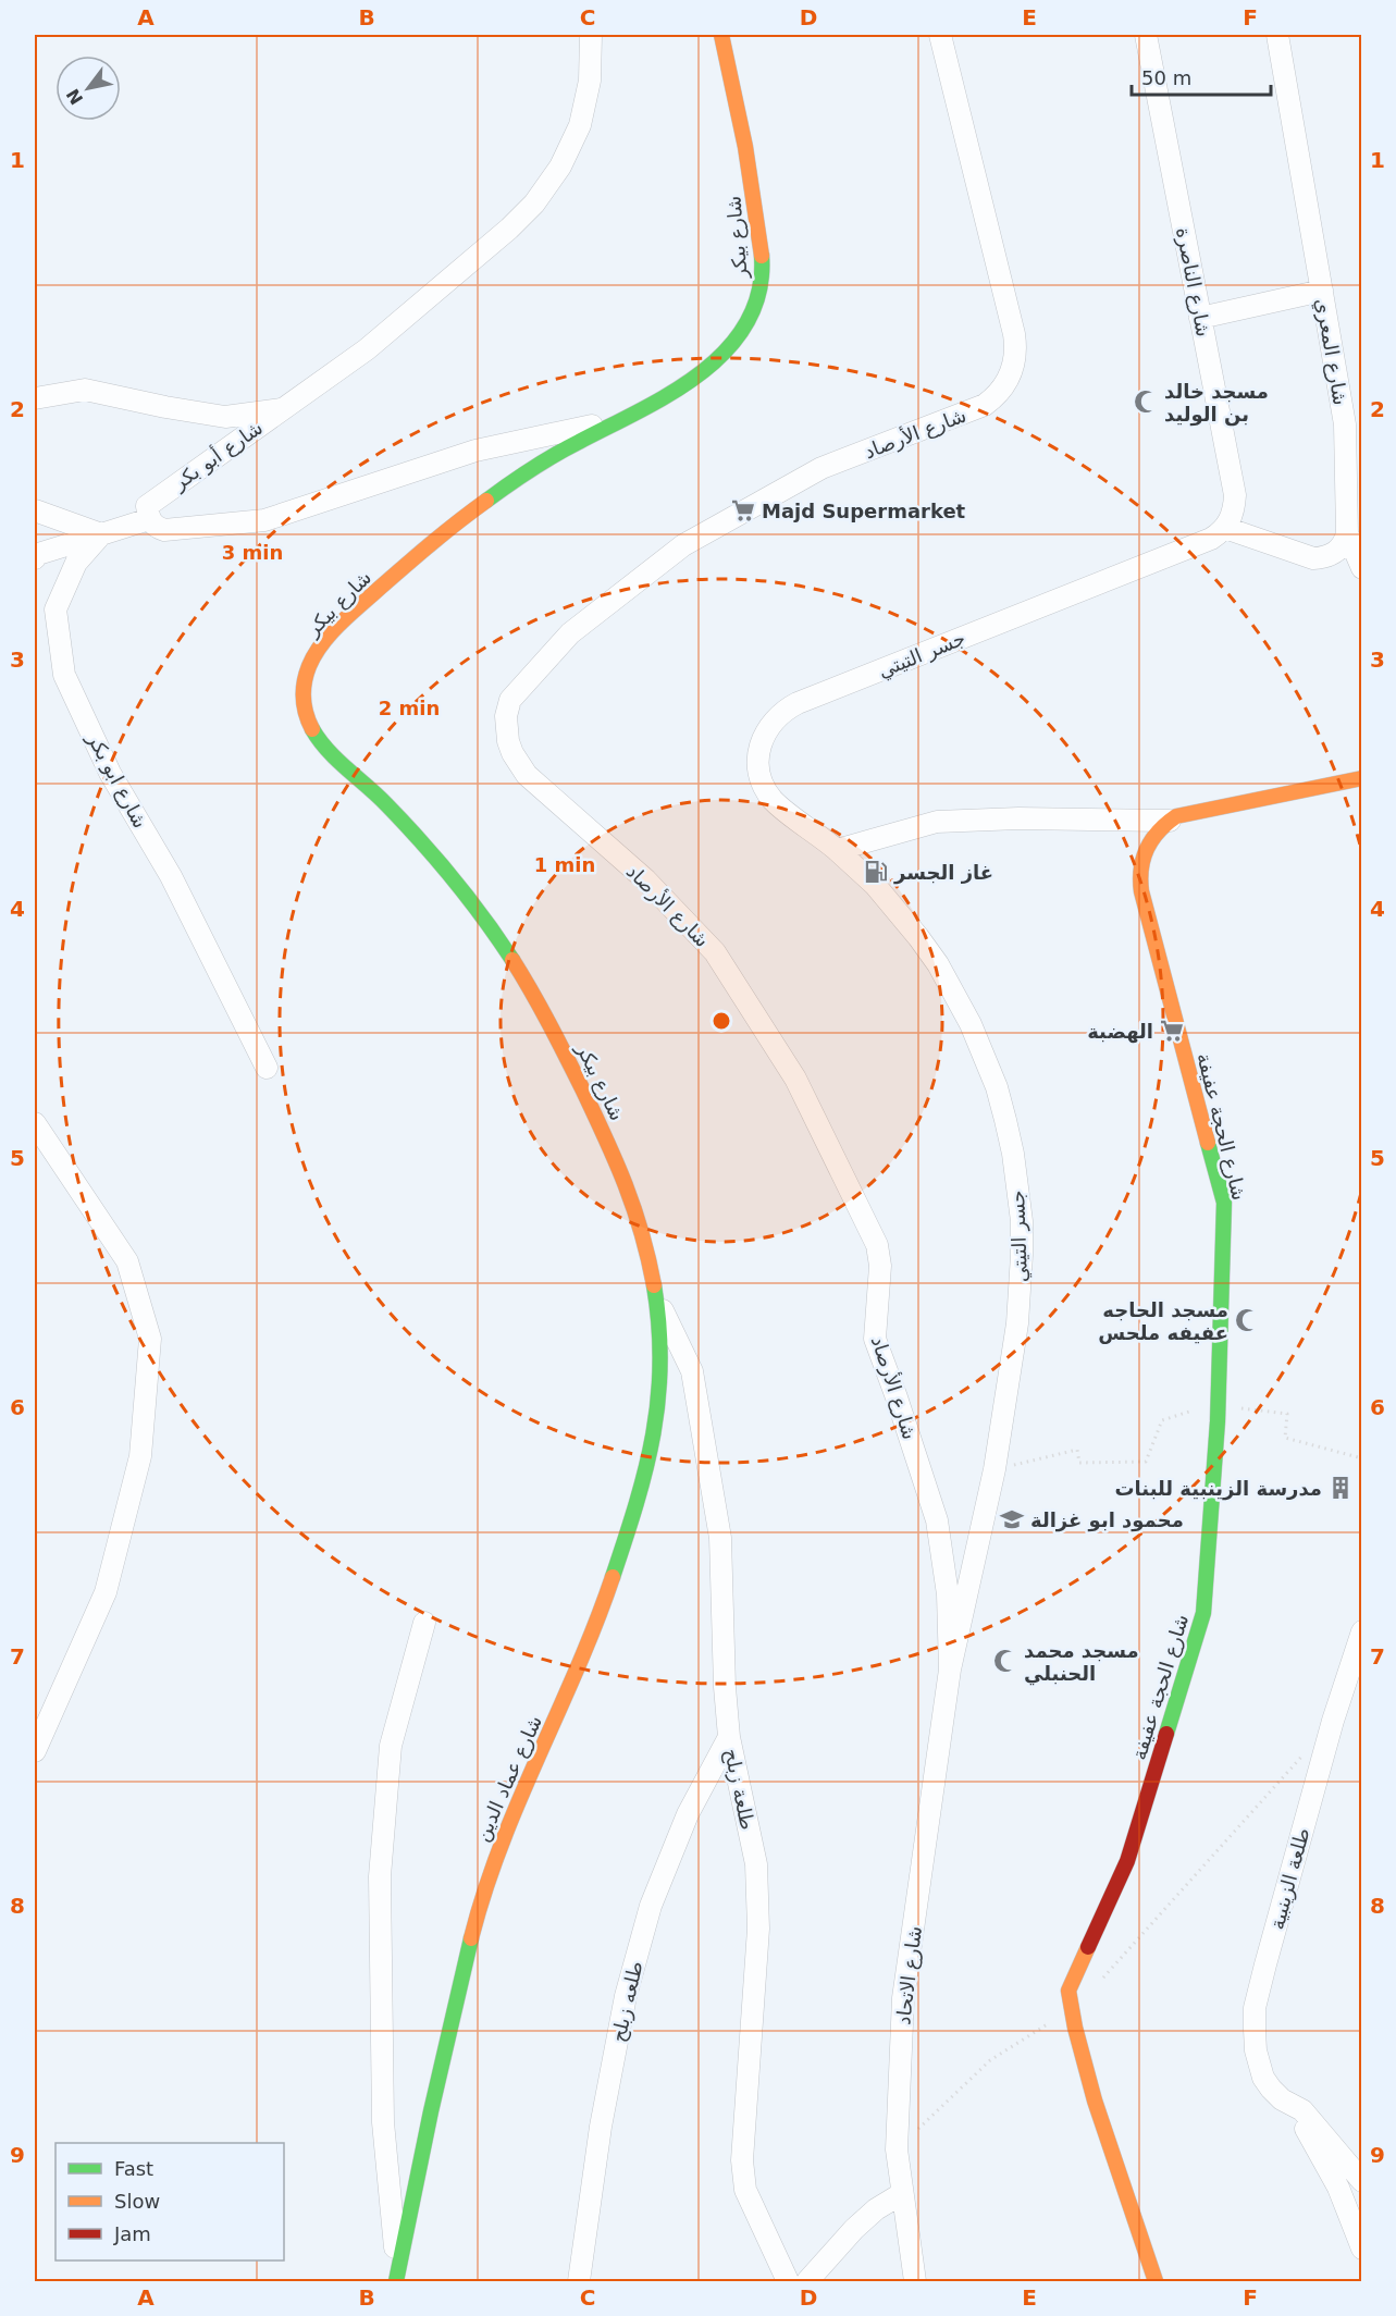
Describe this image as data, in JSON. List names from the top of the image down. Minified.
{"streets":{"street":["شارع بيكر","شارع الناصرة","شارع المعري","شارع الأرصاد","شارع أبو بكر","جسر التيتي","شارع ابو بكر","شارع الحجة عفيفة","شارع عماد الدين","طلعة زبلح","طلعة الزينبية","شارع الاتحاد","طلعه زبلح"]},"crossings":[["شارع بيكر","شارع عماد الدين"],["شارع بيكر","طلعة زبلح"],["شارع الناصرة","جسر التيتي"],["شارع الأرصاد","جسر التيتي"],["شارع الأرصاد","شارع الاتحاد"],["جسر التيتي","شارع الاتحاد"],["شارع عماد الدين","طلعة زبلح"],["طلعة زبلح","طلعه زبلح"]],"places":{"mosque":["مسجد خالد بن الوليد","مسجد الحاجه عفيفه ملحس","مسجد محمد الحنبلي"],"supermarket":["Majd Supermarket","الهضبة"],"fuel station":["غاز الجسر"],"building":["مدرسة الزينبية للبنات"],"school or university":["محمود ابو غزالة"]},"legend":["Fast","Slow","Jam"],"scale_bar":"50 m","north":"bottom left","grid":{"columns":["A","B","C","D","E","F"],"rows":["1","2","3","4","5","6","7","8","9"]},"rings":["3 min","2 min","1 min"]}
